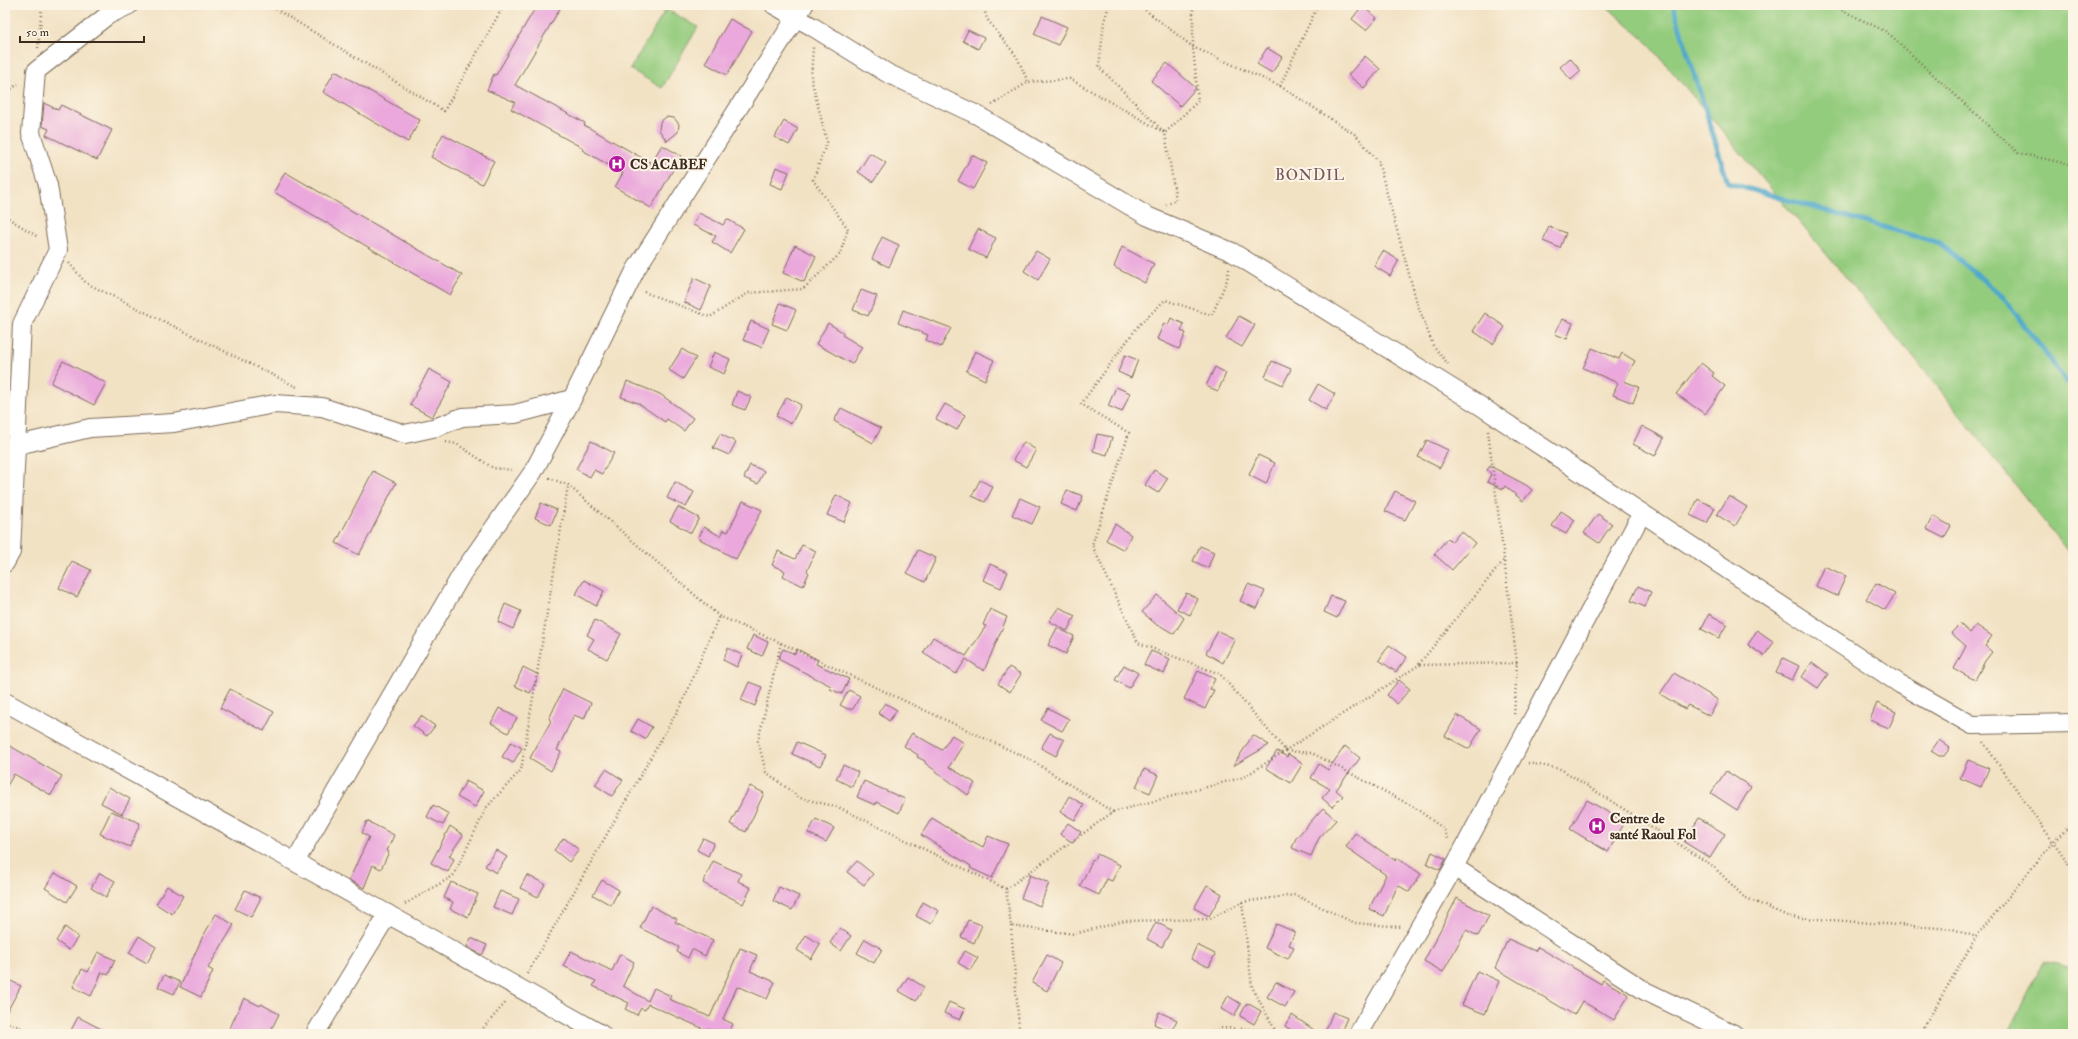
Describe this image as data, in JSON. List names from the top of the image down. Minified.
{"districts":["BONDIL"],"places":{"hospital":["CS ACABEF","Centre de santé Raoul Fol"]},"scale_bar":"50 m"}
